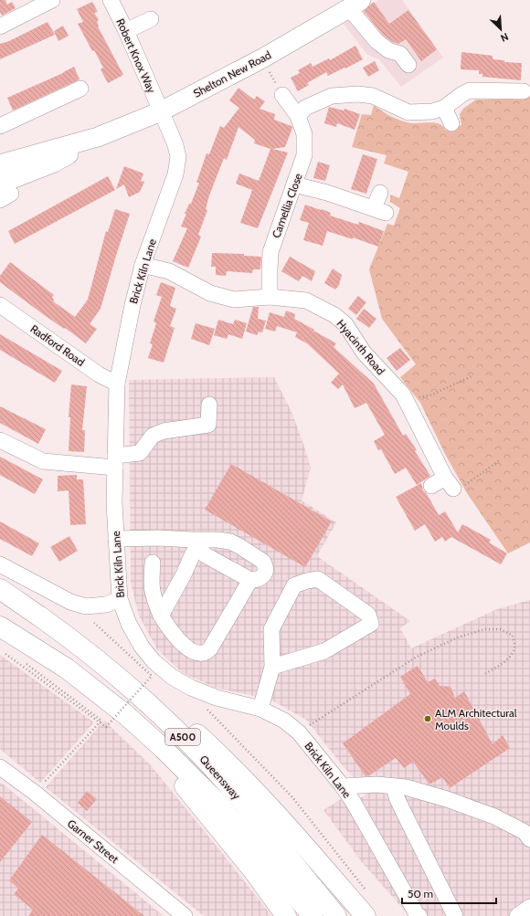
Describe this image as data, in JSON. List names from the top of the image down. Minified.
{"streets":{"highway":["A500","Queensway"],"main road":["Shelton New Road"],"street":["Robert Knox Way","Camellia Close","Brick Kiln Lane","Radford Road","Hyacinth Road","Garner Street"]},"crossings":[["Robert Knox Way","Shelton New Road"],["Robert Knox Way","Brick Kiln Lane"],["Shelton New Road","Brick Kiln Lane"],["Camellia Close","Hyacinth Road"],["Brick Kiln Lane","Radford Road"],["Brick Kiln Lane","Hyacinth Road"]],"places":["ALM Architectural Moulds"],"scale_bar":"50 m","north":"bottom right"}
